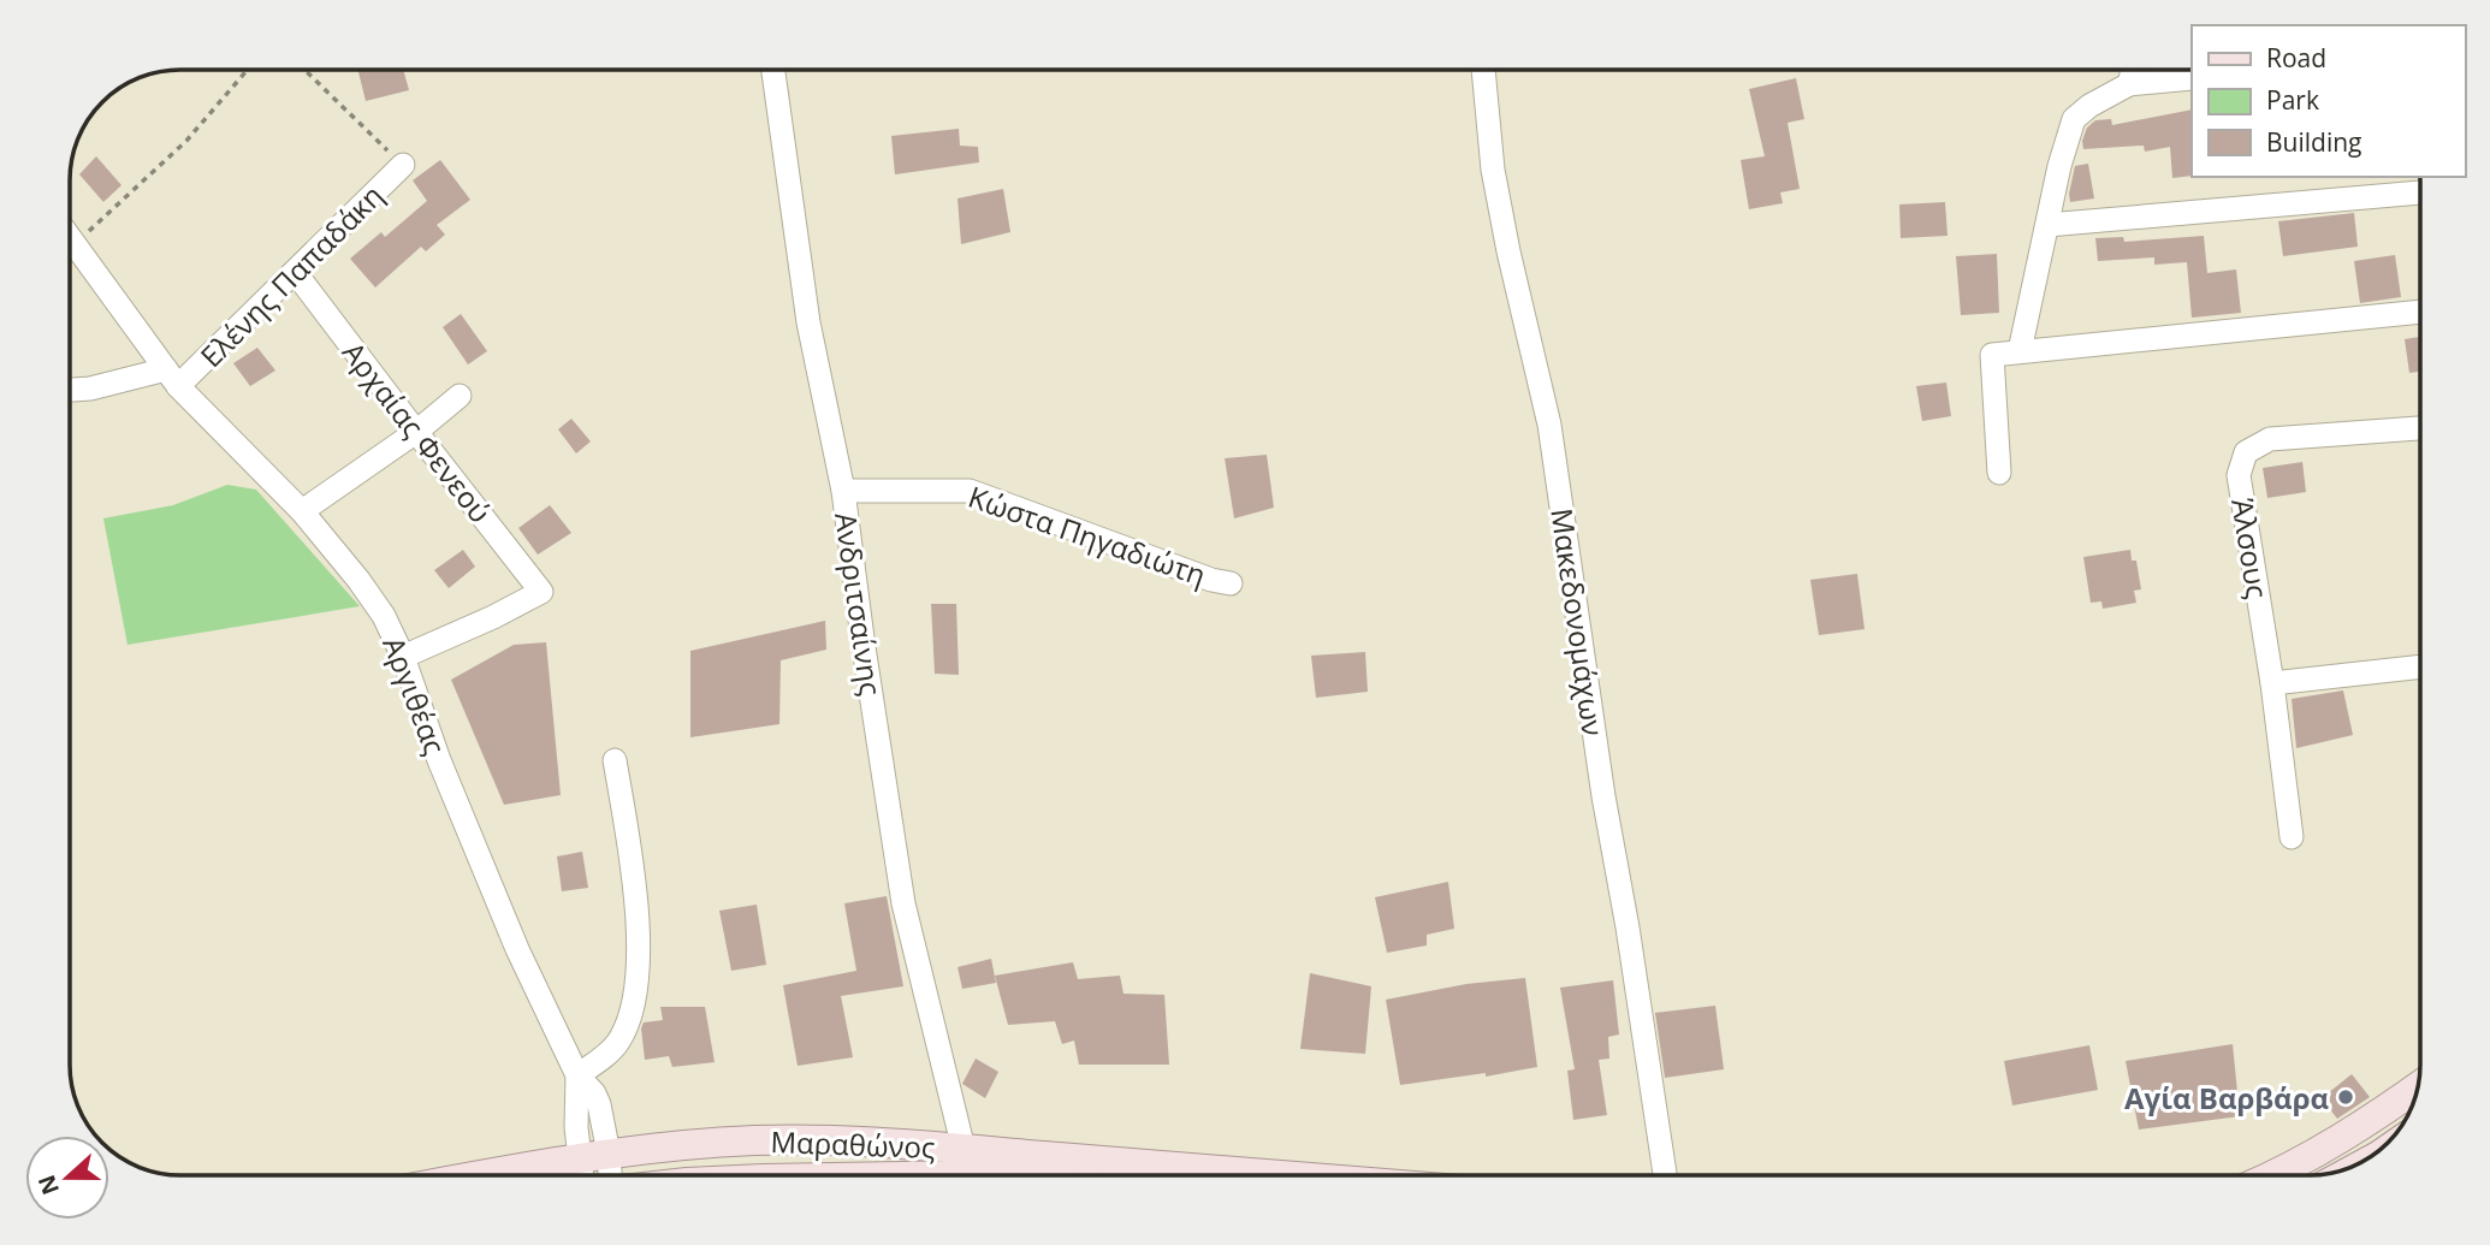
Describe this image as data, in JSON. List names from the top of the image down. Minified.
{"streets":{"main road":["Μαραθώνος"],"street":["Ελένης Παπαδάκη","Αρχαίας Φενεού","Κώστα Πηγαδιώτη","Άλσους","Ανδριτσαίνης","Μακεδονομάχων","Αργιθέας"]},"crossings":[["Ελένης Παπαδάκη","Αρχαίας Φενεού"],["Ελένης Παπαδάκη","Αργιθέας"],["Αρχαίας Φενεού","Αργιθέας"],["Κώστα Πηγαδιώτη","Ανδριτσαίνης"],["Ανδριτσαίνης","Μαραθώνος"],["Αργιθέας","Μαραθώνος"]],"places":["Αγία Βαρβάρα"],"legend":["Road","Park","Building"],"north":"left"}
